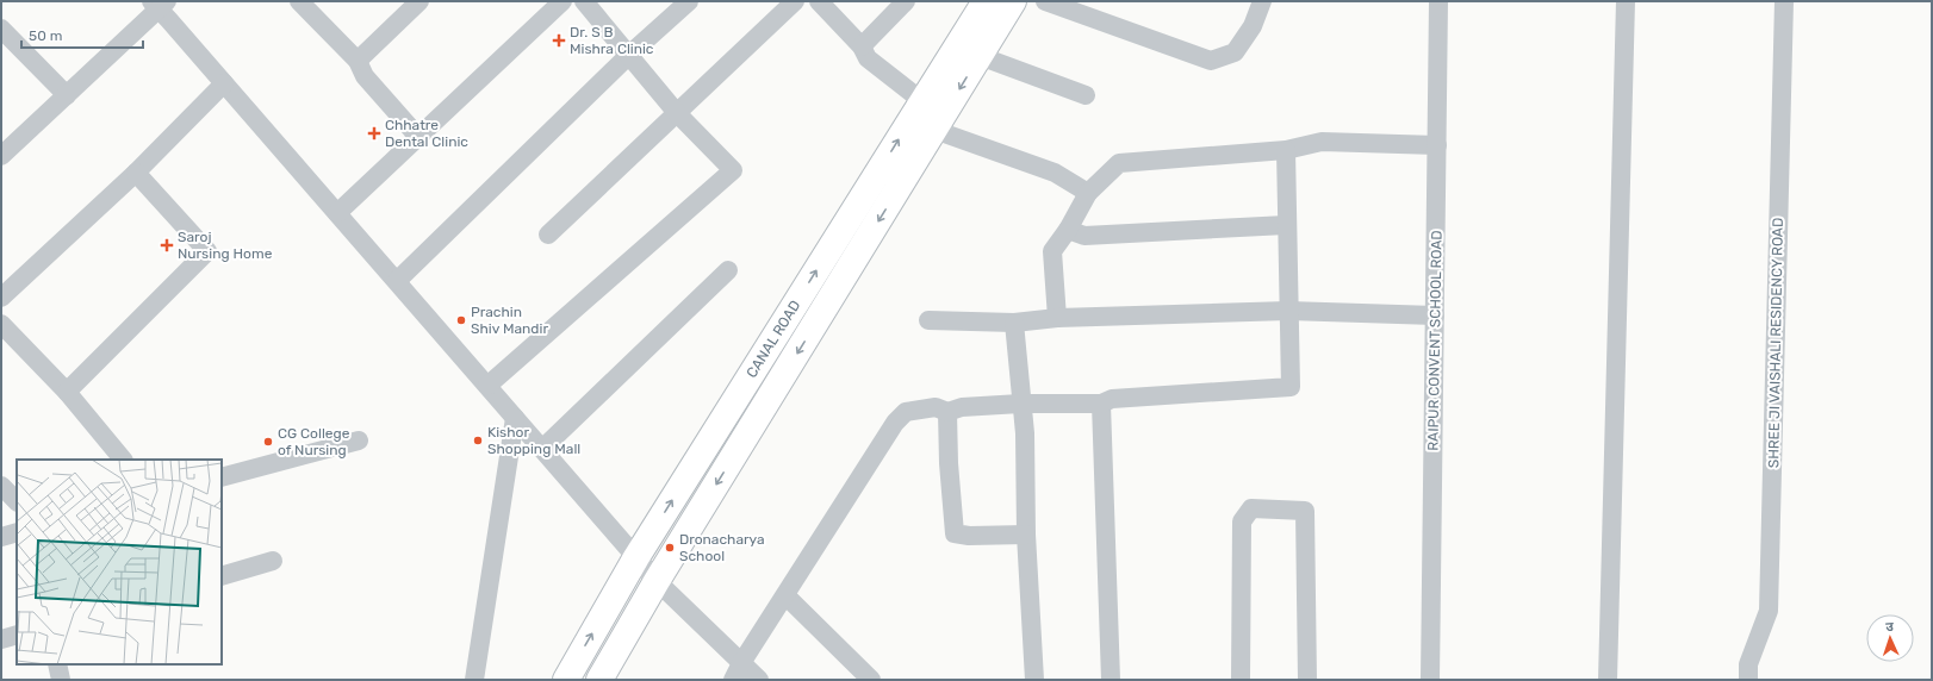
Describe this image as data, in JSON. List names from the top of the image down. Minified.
{"streets":{"main road":["CANAL ROAD"],"street":["RAIPUR CONVENT SCHOOL ROAD","SHREE JI VAISHALI RESIDENCY ROAD"]},"places":{"health":["Dr. S B Mishra Clinic","Chhatre Dental Clinic","Saroj Nursing Home"],"other":["Prachin Shiv Mandir","Kishor Shopping Mall","CG College of Nursing","Dronacharya School"]},"scale_bar":"50 m","north":"top"}
